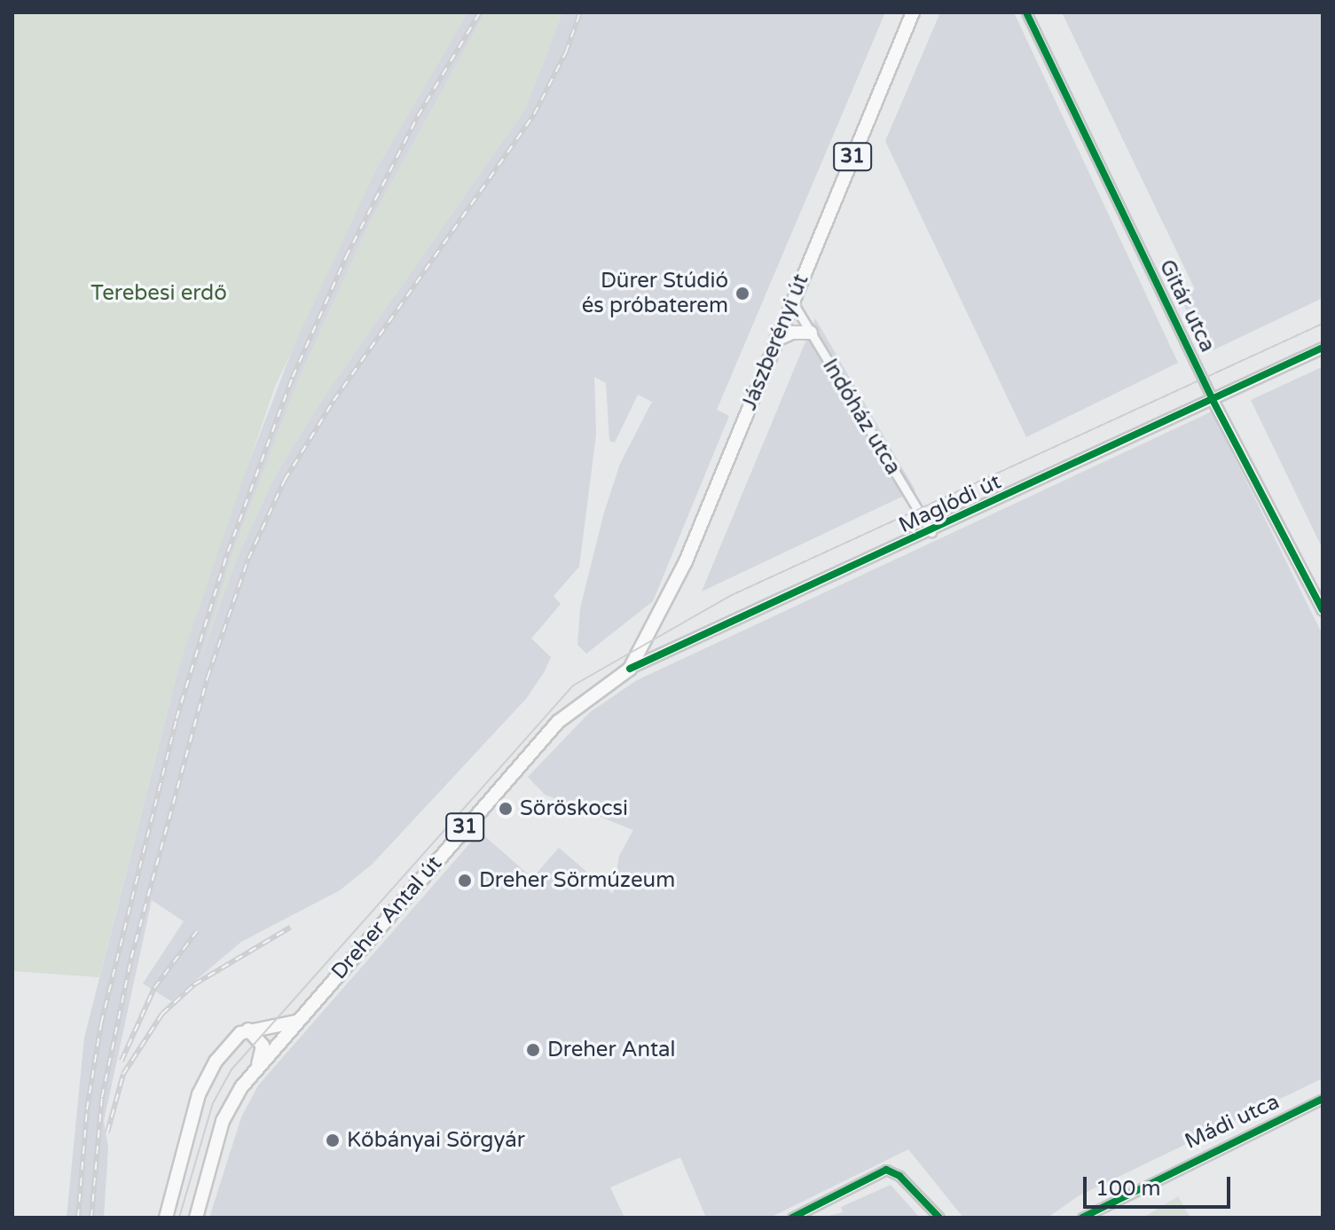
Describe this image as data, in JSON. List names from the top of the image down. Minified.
{"streets":{"main road":["31","Jászberényi út","Dreher Antal út"],"street":["Gitár utca","Indóház utca","Maglódi út","Mádi utca"]},"crossings":[["Gitár utca","Maglódi út"],["Jászberényi út","Indóház utca"],["Jászberényi út","Maglódi út"],["Jászberényi út","Dreher Antal út"],["Indóház utca","Maglódi út"],["Maglódi út","Dreher Antal út"]],"parks":["Terebesi erdő"],"places":["Dürer Stúdió és próbaterem","Söröskocsi","Dreher Sörmúzeum","Dreher Antal","Kőbányai Sörgyár"],"scale_bar":"100 m"}
